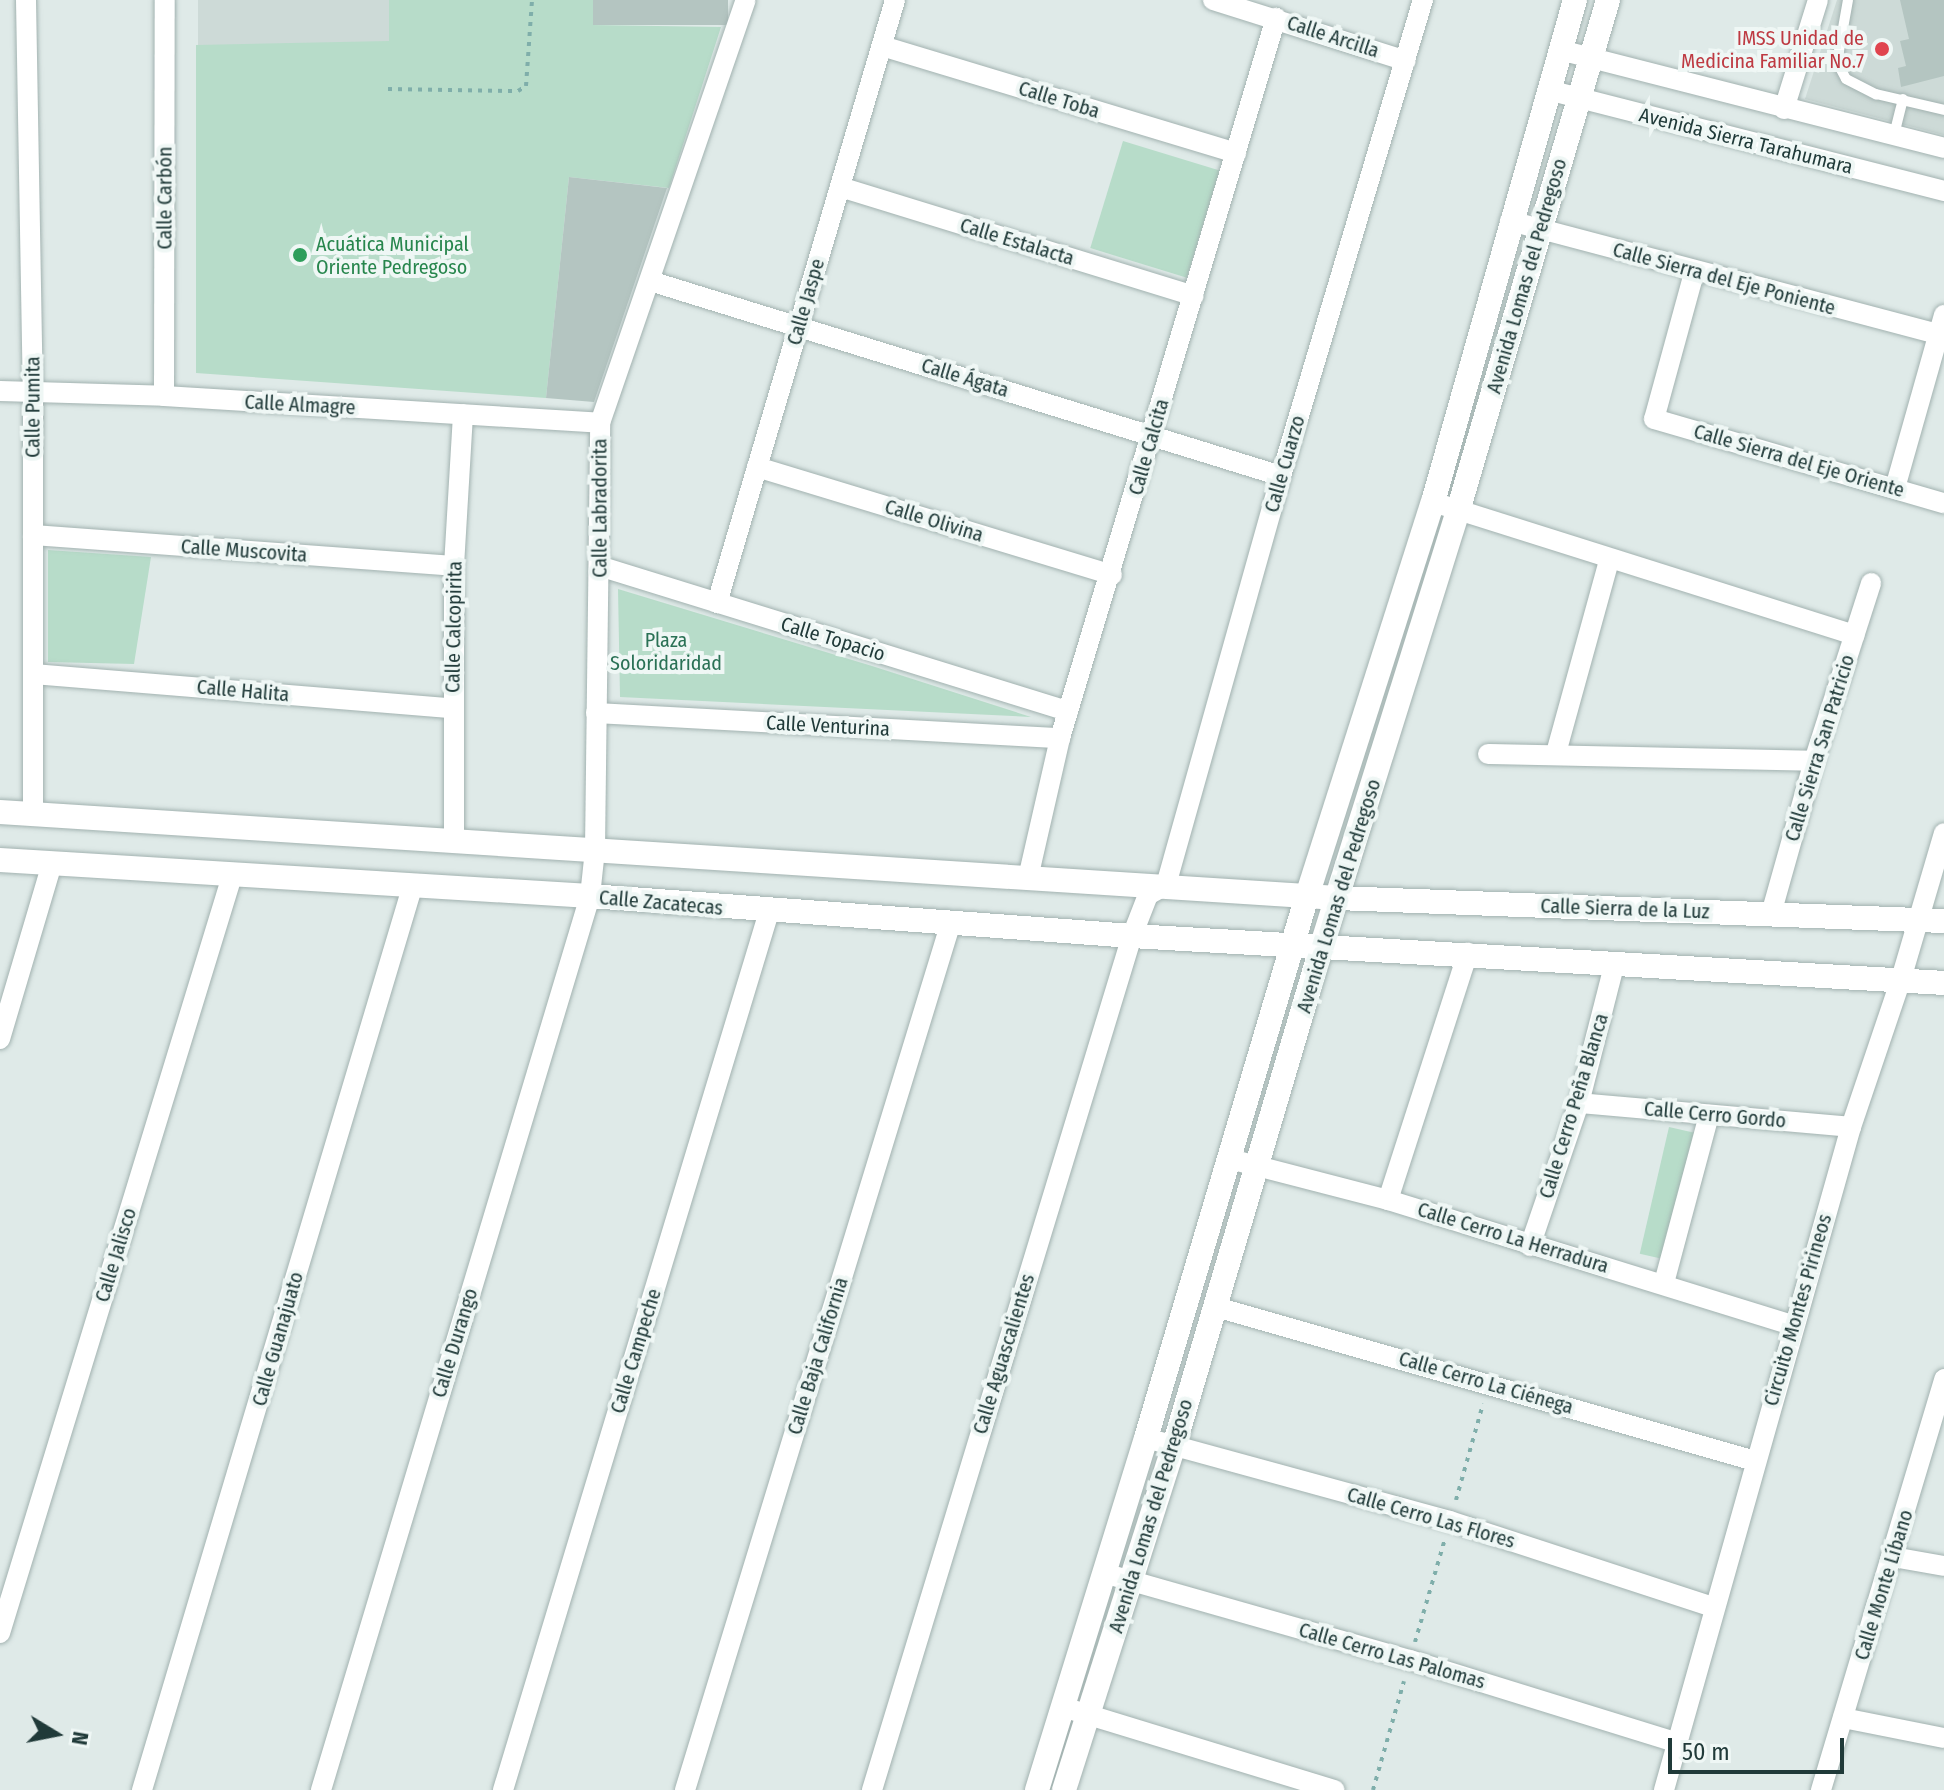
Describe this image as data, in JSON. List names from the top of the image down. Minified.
{"streets":{"street":["Calle Arcilla","Calle Toba","Avenida Sierra Tarahumara","Calle Carbón","Calle Estalacta","Avenida Lomas del Pedregoso","Calle Sierra del Eje Poniente","Calle Jaspe","Calle Ágata","Calle Almagre","Calle Pumita","Calle Calcita","Calle Sierra del Eje Oriente","Calle Cuarzo","Calle Labradorita","Calle Olivina","Calle Muscovita","Calle Calcopirita","Calle Topacio","Calle Halita","Calle Venturina","Calle Sierra San Patricio","Calle Zacatecas","Calle Sierra de la Luz","Calle Cerro Peña Blanca","Calle Cerro Gordo","Calle Cerro La Herradura","Calle Jalisco","Circuito Montes Pirineos","Calle Guanajuato","Calle Durango","Calle Campeche","Calle Aguascalientes","Calle Baja California","Calle Cerro La Ciénega","Calle Cerro Las Flores","Calle Monte Líbano","Calle Cerro Las Palomas"]},"crossings":[["Calle Arcilla","Calle Calcita"],["Calle Arcilla","Calle Cuarzo"],["Calle Toba","Calle Jaspe"],["Calle Toba","Calle Calcita"],["Avenida Sierra Tarahumara","Avenida Lomas del Pedregoso"],["Calle Carbón","Calle Almagre"],["Calle Estalacta","Calle Jaspe"],["Calle Estalacta","Calle Calcita"],["Avenida Lomas del Pedregoso","Calle Sierra del Eje Poniente"],["Avenida Lomas del Pedregoso","Calle Zacatecas"],["Avenida Lomas del Pedregoso","Calle Sierra de la Luz"],["Avenida Lomas del Pedregoso","Calle Cerro La Herradura"],["Avenida Lomas del Pedregoso","Calle Cerro La Ciénega"],["Avenida Lomas del Pedregoso","Calle Cerro Las Flores"],["Avenida Lomas del Pedregoso","Calle Cerro Las Palomas"],["Calle Sierra del Eje Poniente","Calle Sierra del Eje Oriente"],["Calle Jaspe","Calle Ágata"],["Calle Jaspe","Calle Olivina"],["Calle Jaspe","Calle Topacio"],["Calle Ágata","Calle Calcita"],["Calle Ágata","Calle Cuarzo"],["Calle Ágata","Calle Labradorita"],["Calle Almagre","Calle Pumita"],["Calle Almagre","Calle Labradorita"],["Calle Almagre","Calle Calcopirita"],["Calle Pumita","Calle Muscovita"],["Calle Pumita","Calle Halita"],["Calle Pumita","Calle Zacatecas"],["Calle Calcita","Calle Olivina"],["Calle Calcita","Calle Topacio"],["Calle Calcita","Calle Venturina"],["Calle Calcita","Calle Zacatecas"],["Calle Cuarzo","Calle Zacatecas"],["Calle Cuarzo","Calle Aguascalientes"],["Calle Labradorita","Calle Topacio"],["Calle Labradorita","Calle Venturina"],["Calle Labradorita","Calle Zacatecas"],["Calle Labradorita","Calle Durango"],["Calle Muscovita","Calle Calcopirita"],["Calle Calcopirita","Calle Halita"],["Calle Calcopirita","Calle Zacatecas"],["Calle Sierra San Patricio","Calle Sierra de la Luz"],["Calle Zacatecas","Calle Sierra de la Luz"],["Calle Zacatecas","Calle Jalisco"],["Calle Zacatecas","Calle Guanajuato"],["Calle Zacatecas","Calle Durango"],["Calle Zacatecas","Calle Campeche"],["Calle Zacatecas","Calle Aguascalientes"],["Calle Zacatecas","Calle Baja California"],["Calle Sierra de la Luz","Circuito Montes Pirineos"],["Calle Cerro Peña Blanca","Calle Cerro Gordo"],["Calle Cerro Peña Blanca","Calle Cerro La Herradura"],["Calle Cerro Gordo","Circuito Montes Pirineos"],["Calle Cerro La Herradura","Circuito Montes Pirineos"],["Circuito Montes Pirineos","Calle Cerro La Ciénega"],["Circuito Montes Pirineos","Calle Cerro Las Flores"],["Circuito Montes Pirineos","Calle Cerro Las Palomas"]],"parks":["Plaza Soloridaridad"],"places":["IMSS Unidad de Medicina Familiar No.7","Acuática Municipal Oriente Pedregoso"],"scale_bar":"50 m","north":"right"}
